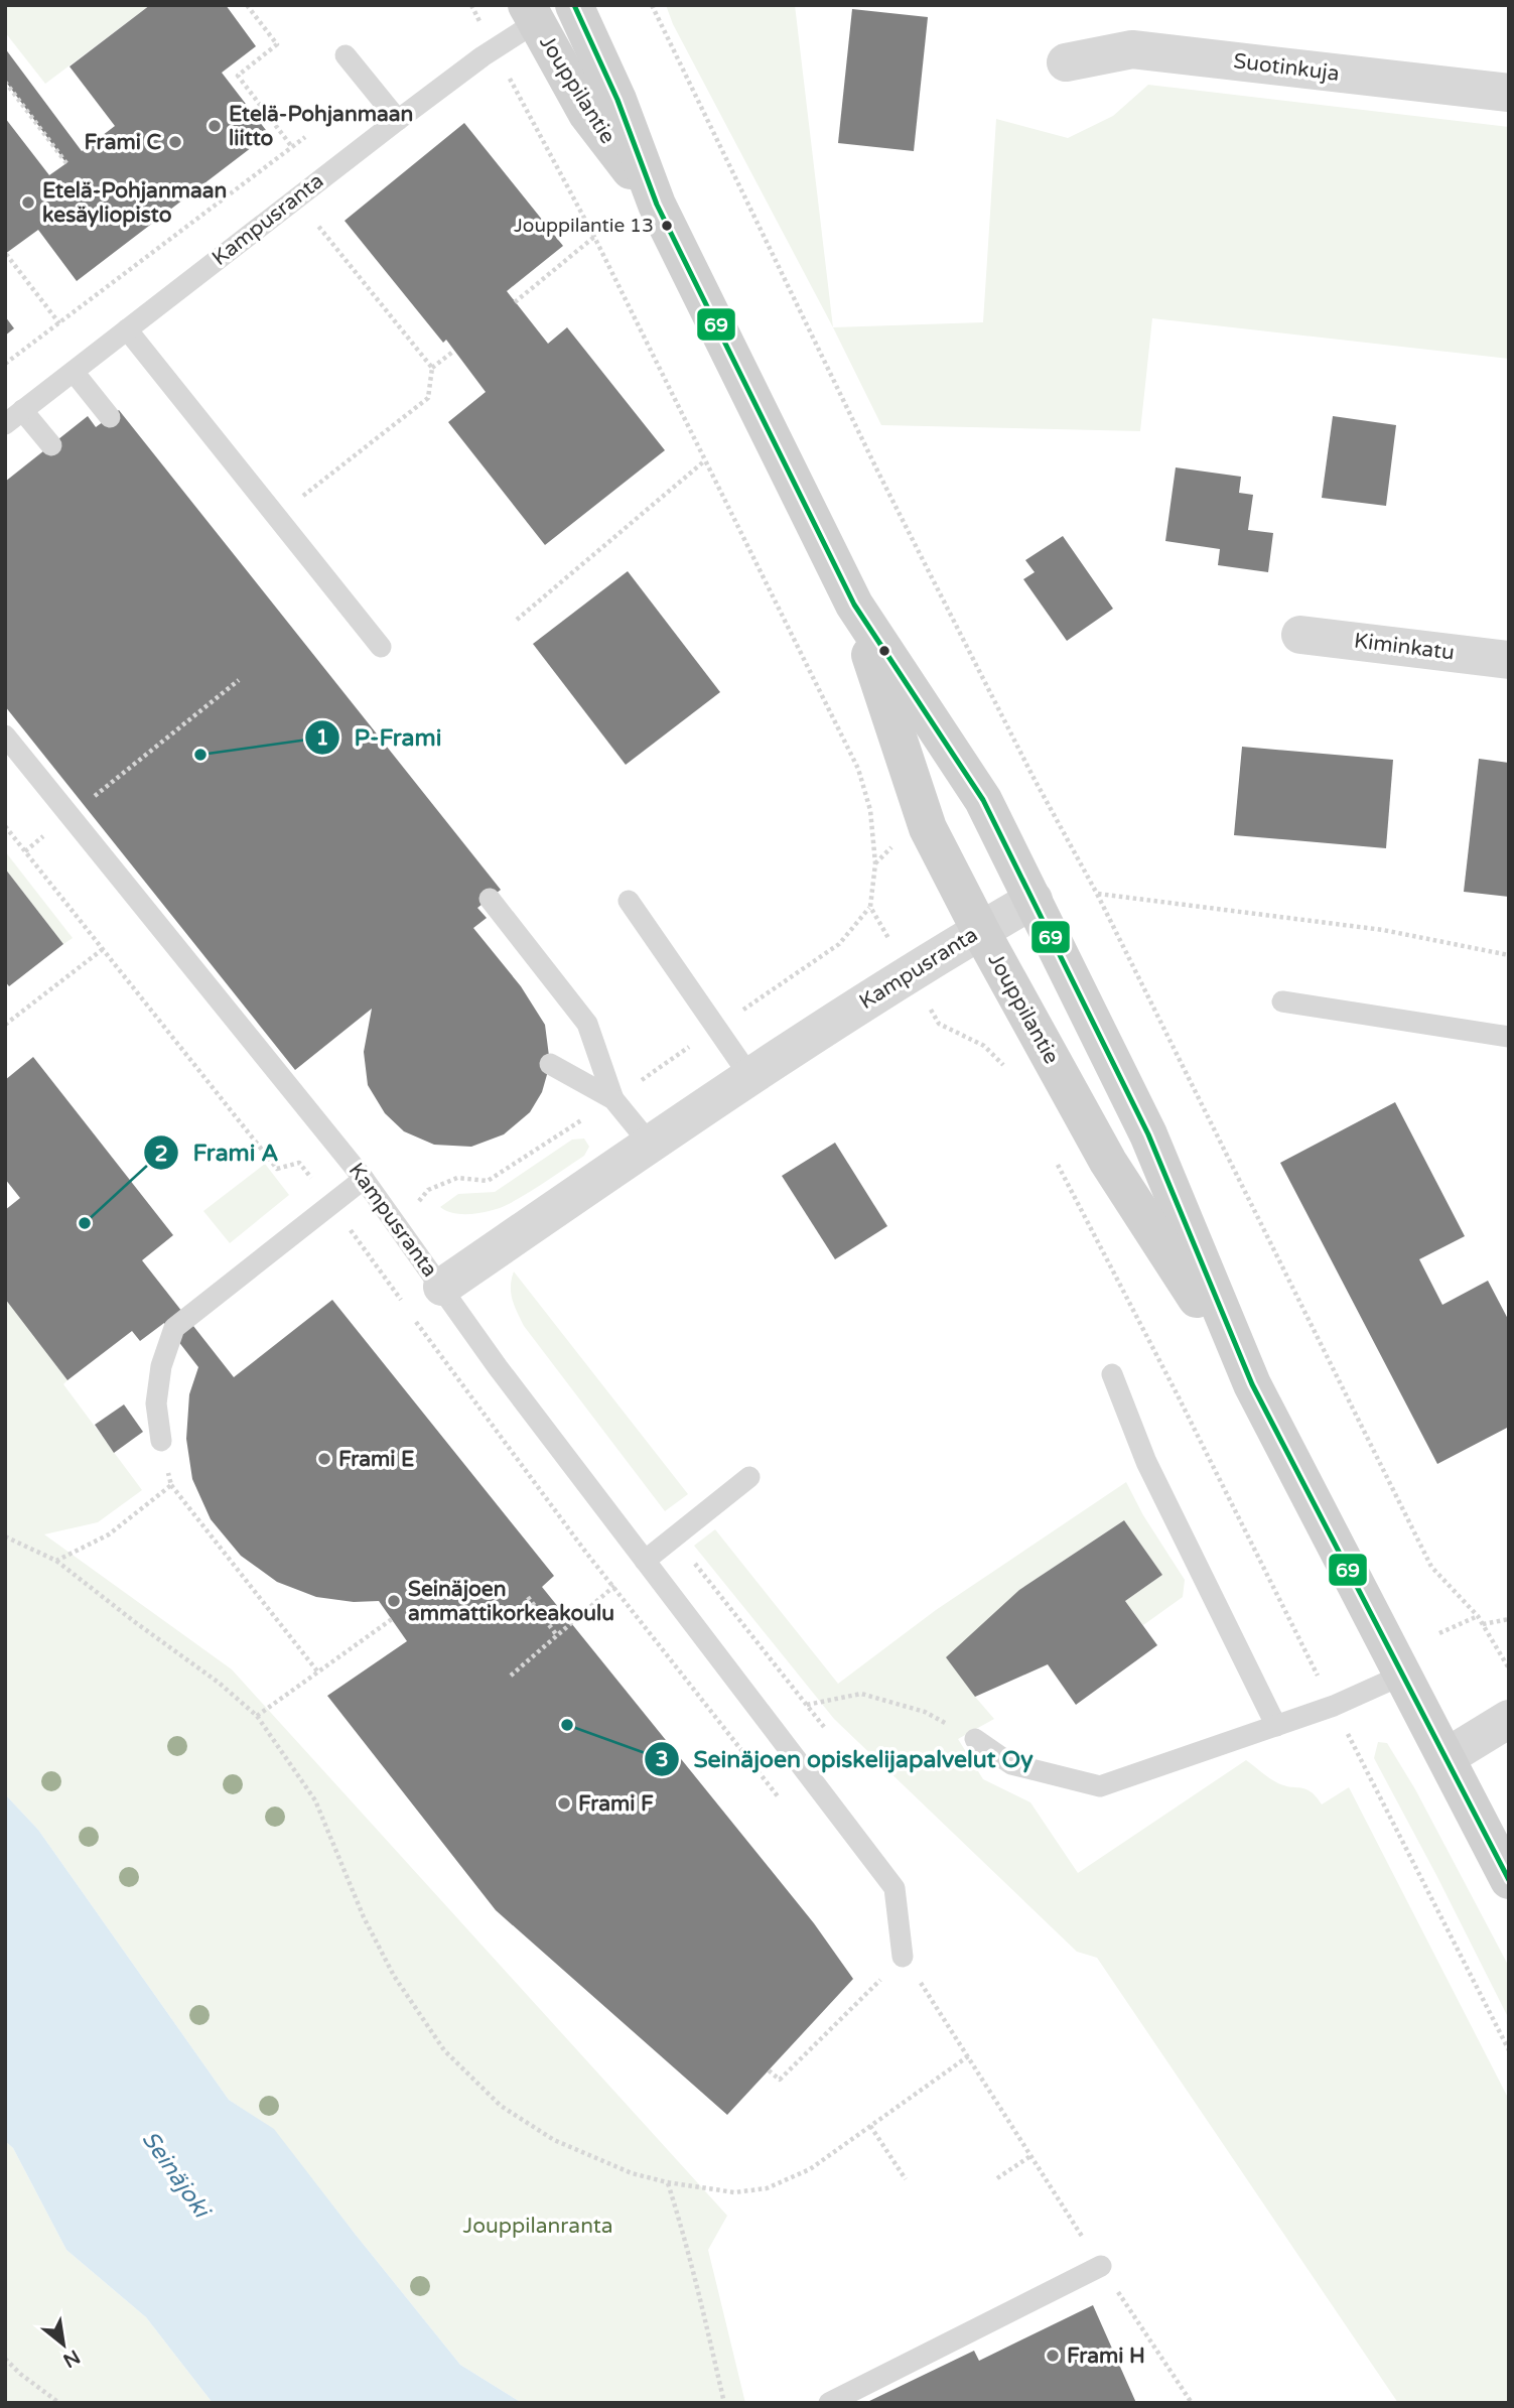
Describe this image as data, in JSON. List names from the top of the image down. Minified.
{"streets":{"main road":["Jouppilantie"],"street":["Suotinkuja","Kampusranta","Kiminkatu"]},"crossings":[["Jouppilantie","Kampusranta"]],"water":["Seinäjoki"],"parks":["Jouppilanranta"],"places":["Etelä-Pohjanmaan liitto","Frami C","Etelä-Pohjanmaan kesäyliopisto","Jouppilantie 13","P-Frami","Frami A","Frami E","Seinäjoen ammattikorkeakoulu","Seinäjoen opiskelijapalvelut Oy","Frami F","Frami H"],"lines":["transit line 69"],"north":"bottom right"}
